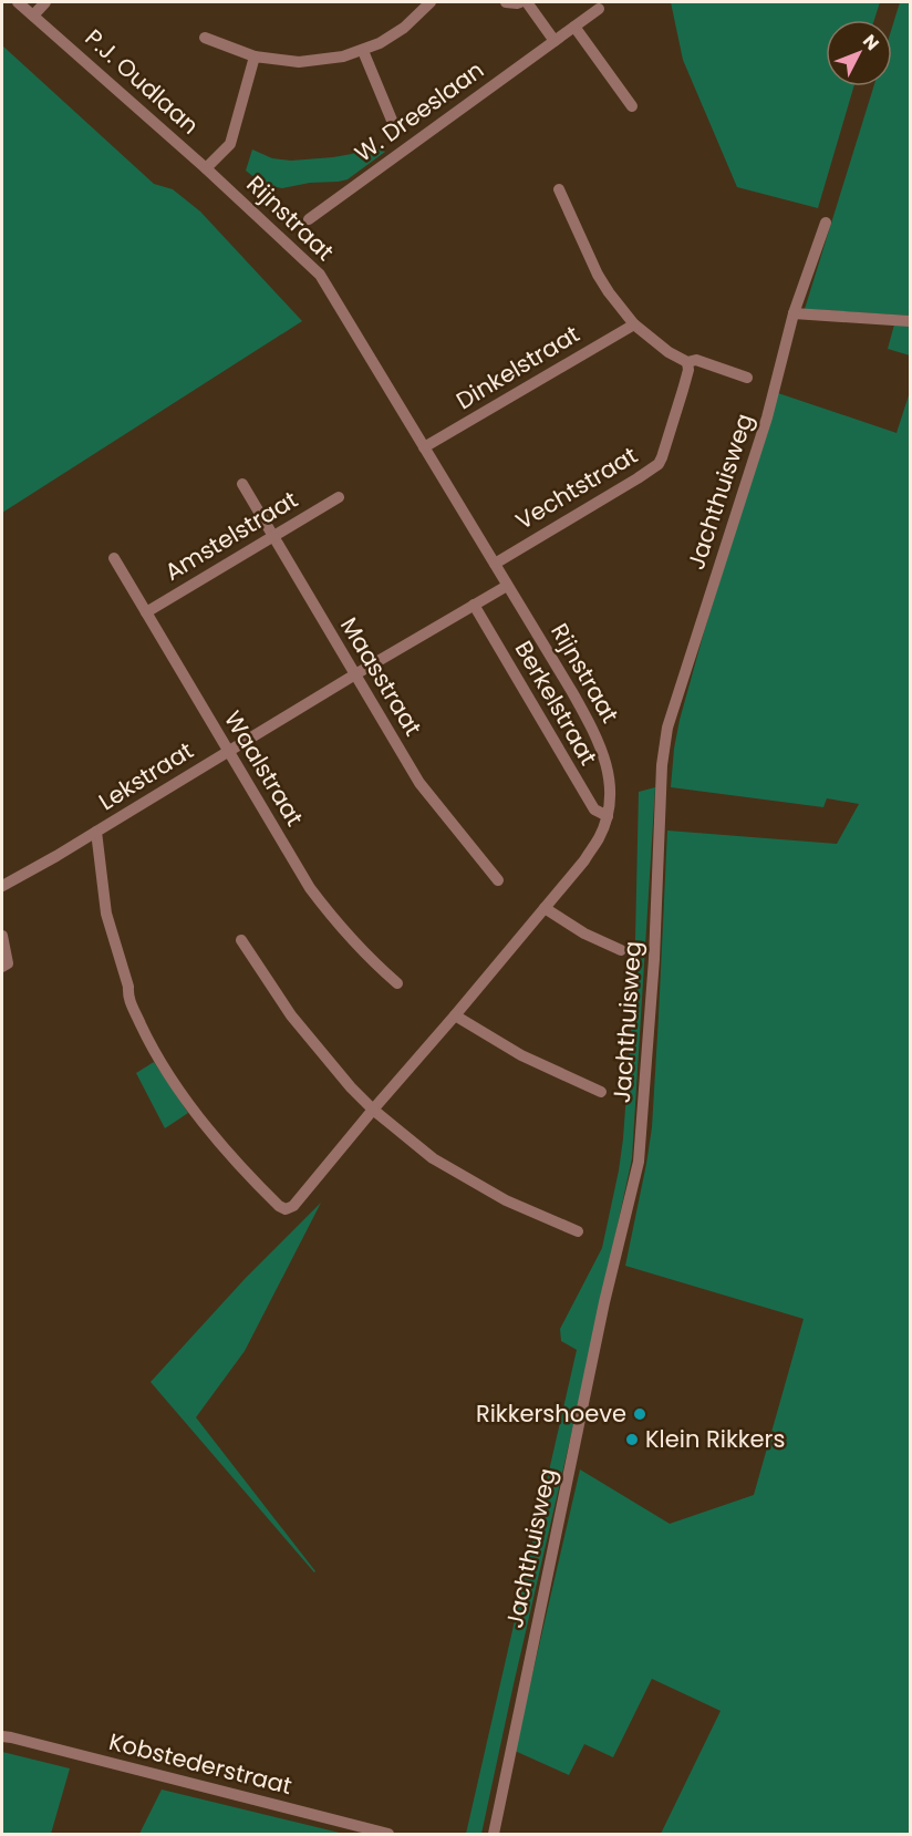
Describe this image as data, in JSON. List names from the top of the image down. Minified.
{"streets":{"street":["P.J. Oudlaan","W. Dreeslaan","Rijnstraat","Dinkelstraat","Vechtstraat","Jachthuisweg","Amstelstraat","Maasstraat","Berkelstraat","Waalstraat","Lekstraat","Kobstederstraat"]},"crossings":[["P.J. Oudlaan","Rijnstraat"],["Rijnstraat","Dinkelstraat"],["Rijnstraat","Vechtstraat"],["Rijnstraat","Berkelstraat"],["Rijnstraat","Lekstraat"],["Amstelstraat","Maasstraat"],["Amstelstraat","Waalstraat"],["Maasstraat","Lekstraat"],["Berkelstraat","Lekstraat"],["Waalstraat","Lekstraat"]],"places":["Rikkershoeve","Klein Rikkers"],"north":"top right"}
